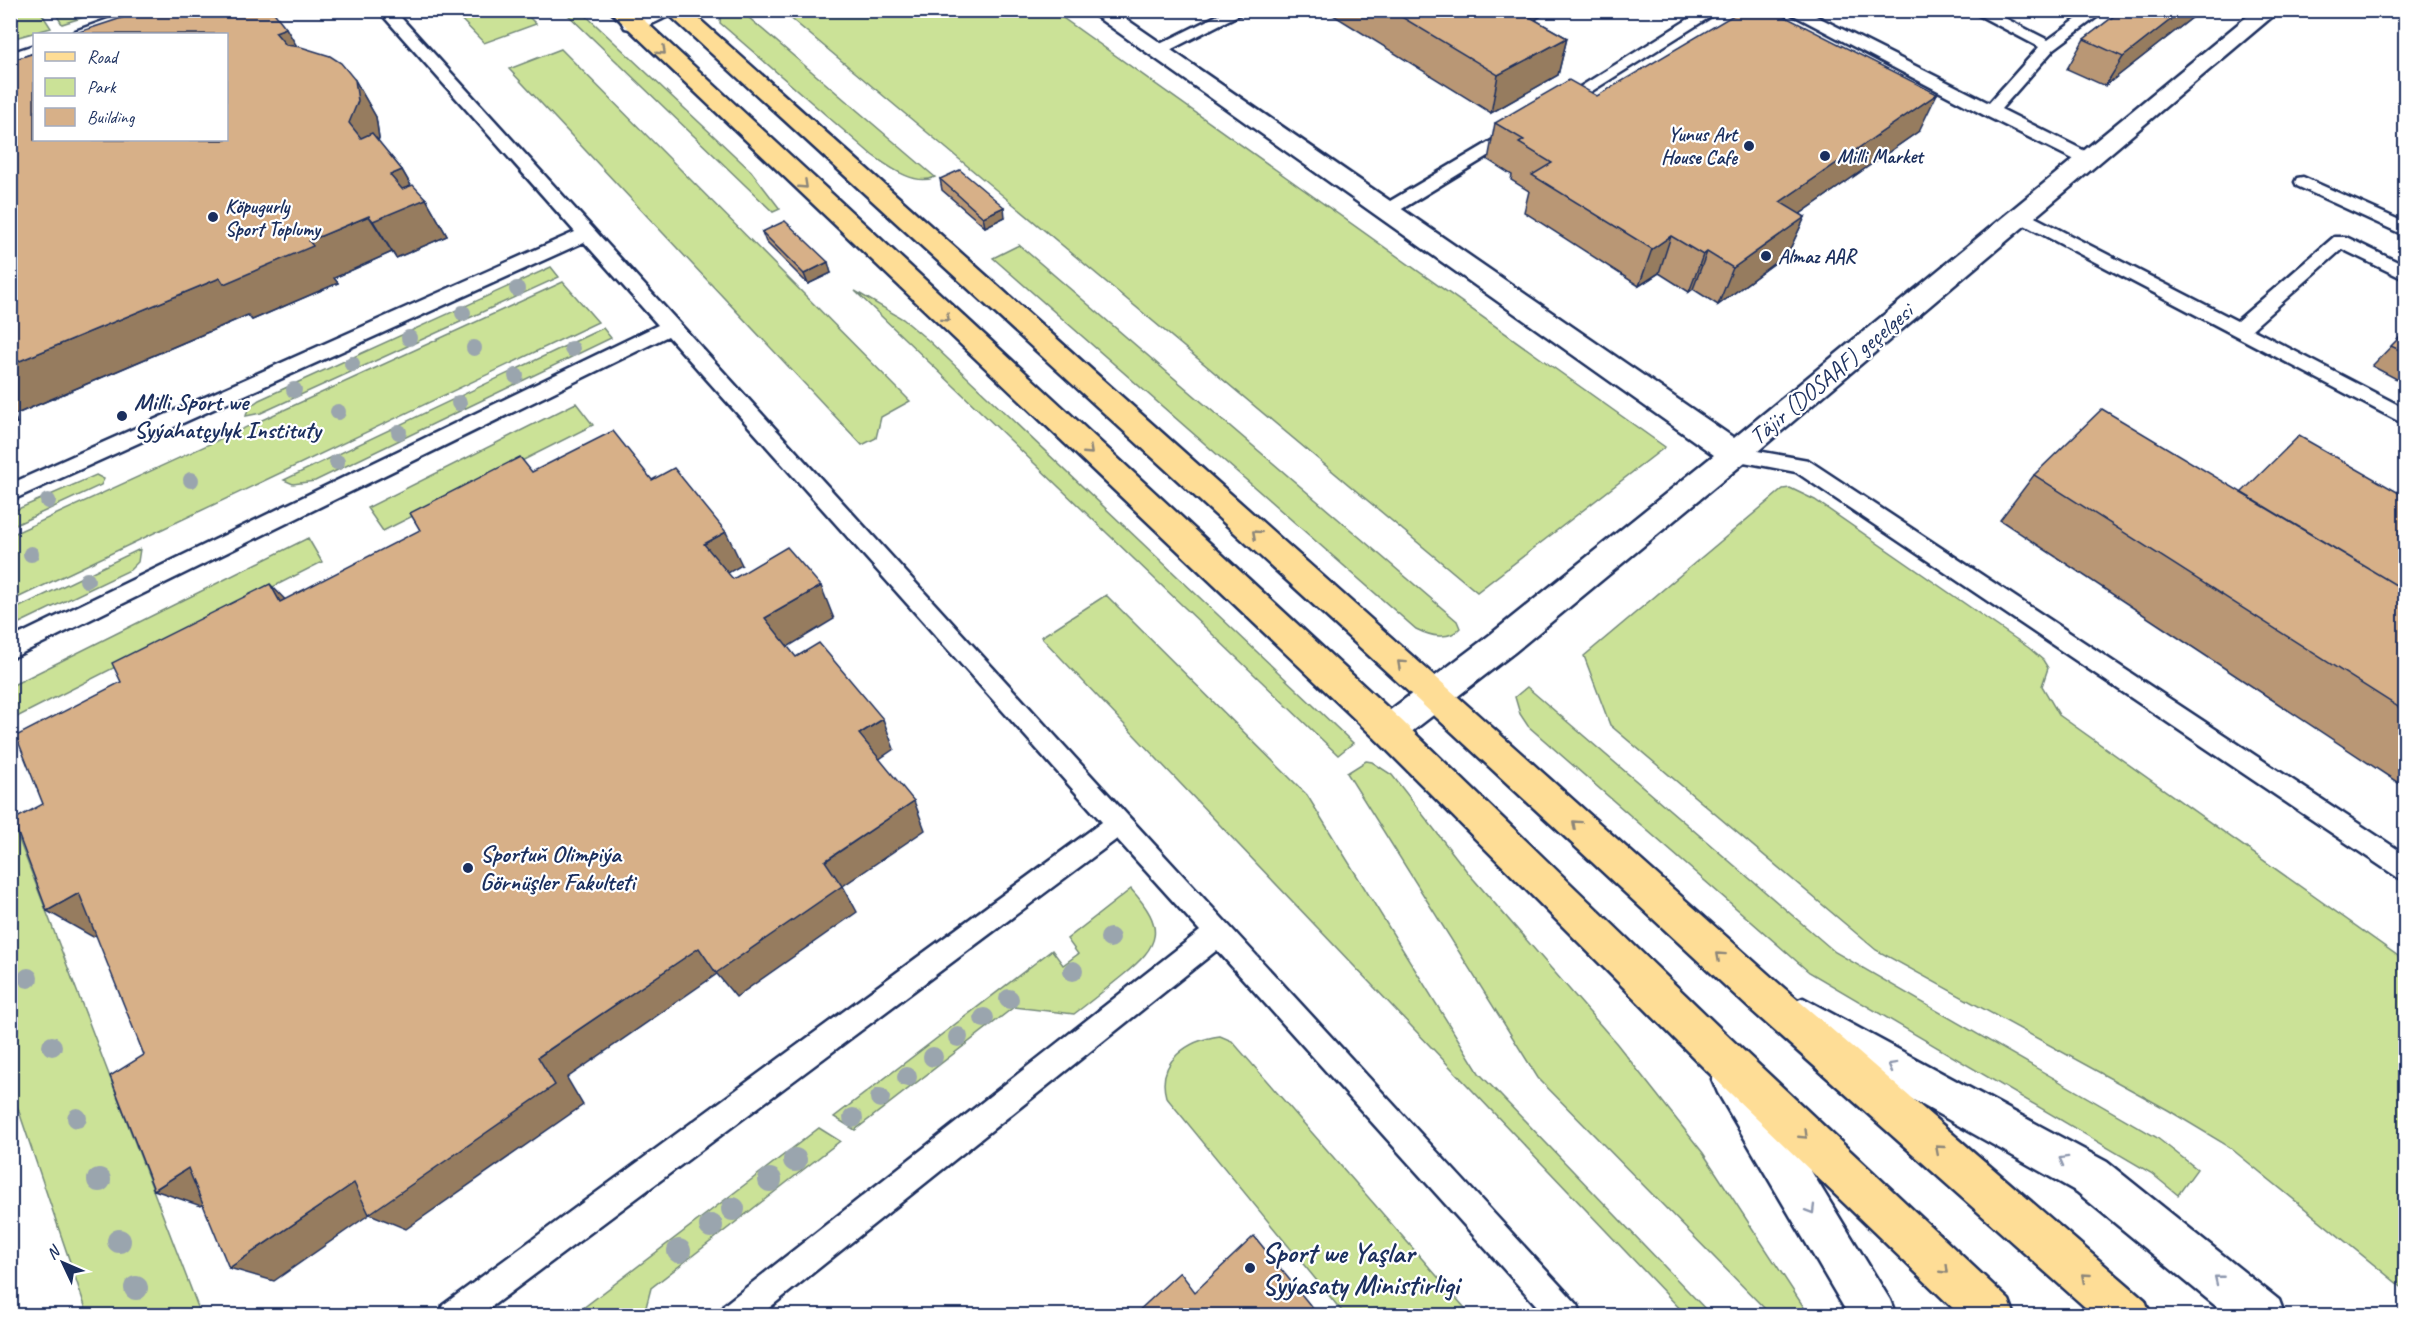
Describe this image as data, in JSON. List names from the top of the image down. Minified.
{"streets":{"street":["Täjir (DOSAAF) geçelgesi"]},"places":["Yunus Art House Cafe","Milli Market","Köpugurly Sport Toplumy","Almaz AAR","Milli Sport we Syýahatçylyk Instituty","Sportuň Olimpiýa Görnüşler Fakulteti","Sport we Yaşlar Syýasaty Ministirligi"],"legend":["Road","Park","Building"],"north":"top left"}
